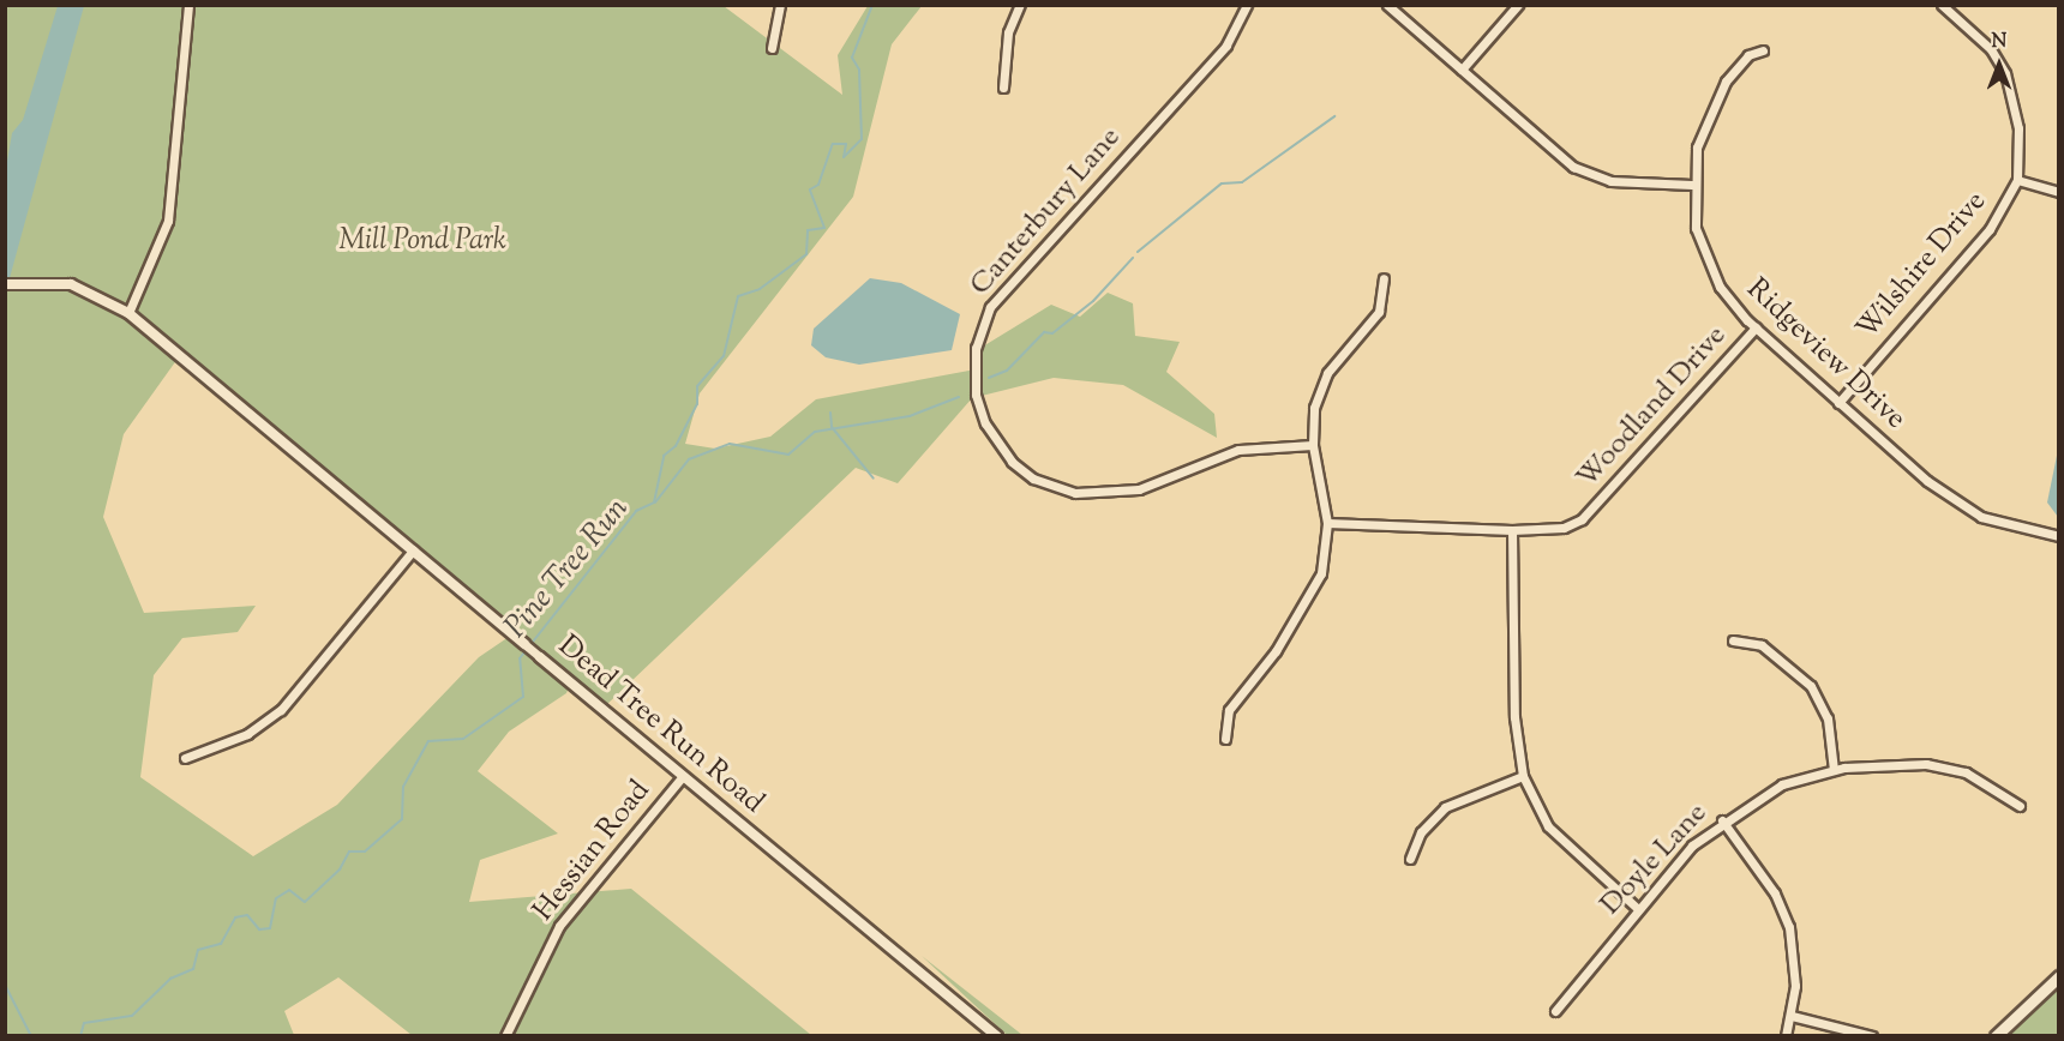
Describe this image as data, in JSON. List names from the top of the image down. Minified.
{"streets":{"street":["Canterbury Lane","Wilshire Drive","Ridgeview Drive","Woodland Drive","Dead Tree Run Road","Hessian Road","Doyle Lane"]},"crossings":[["Wilshire Drive","Ridgeview Drive"],["Ridgeview Drive","Woodland Drive"],["Dead Tree Run Road","Hessian Road"]],"water":["Pine Tree Run"],"parks":["Mill Pond Park"],"north":"top"}
